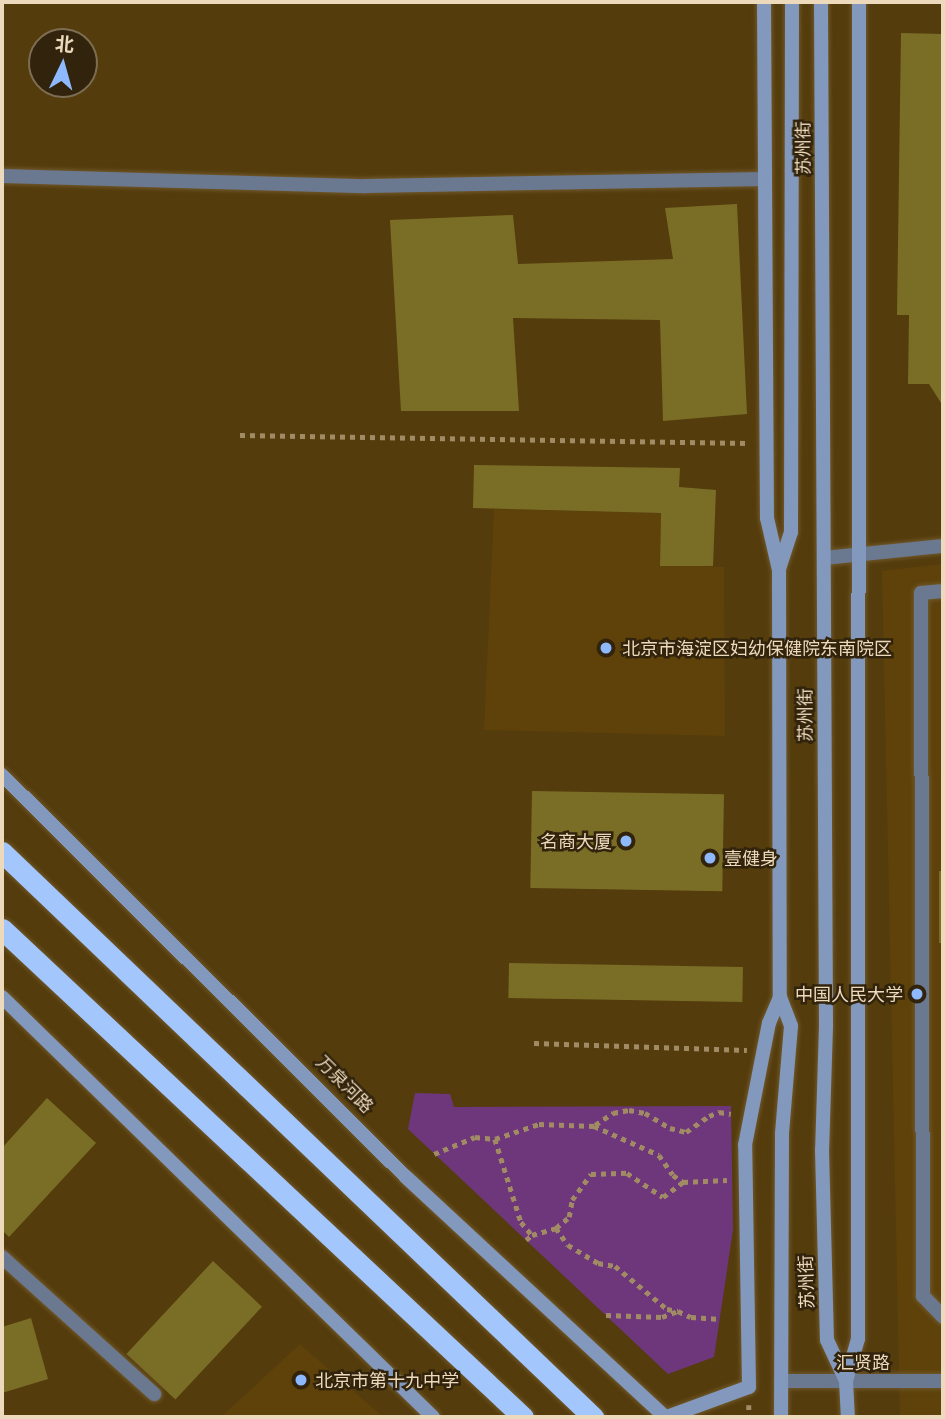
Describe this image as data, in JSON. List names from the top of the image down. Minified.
{"streets":{"street":["苏州街","万泉河路","汇贤路"]},"crossings":[["苏州街","万泉河路"],["苏州街","汇贤路"]],"places":["北京市海淀区妇幼保健院东南院区","名商大厦","壹健身","中国人民大学","北京市第十九中学"],"north":"top"}
